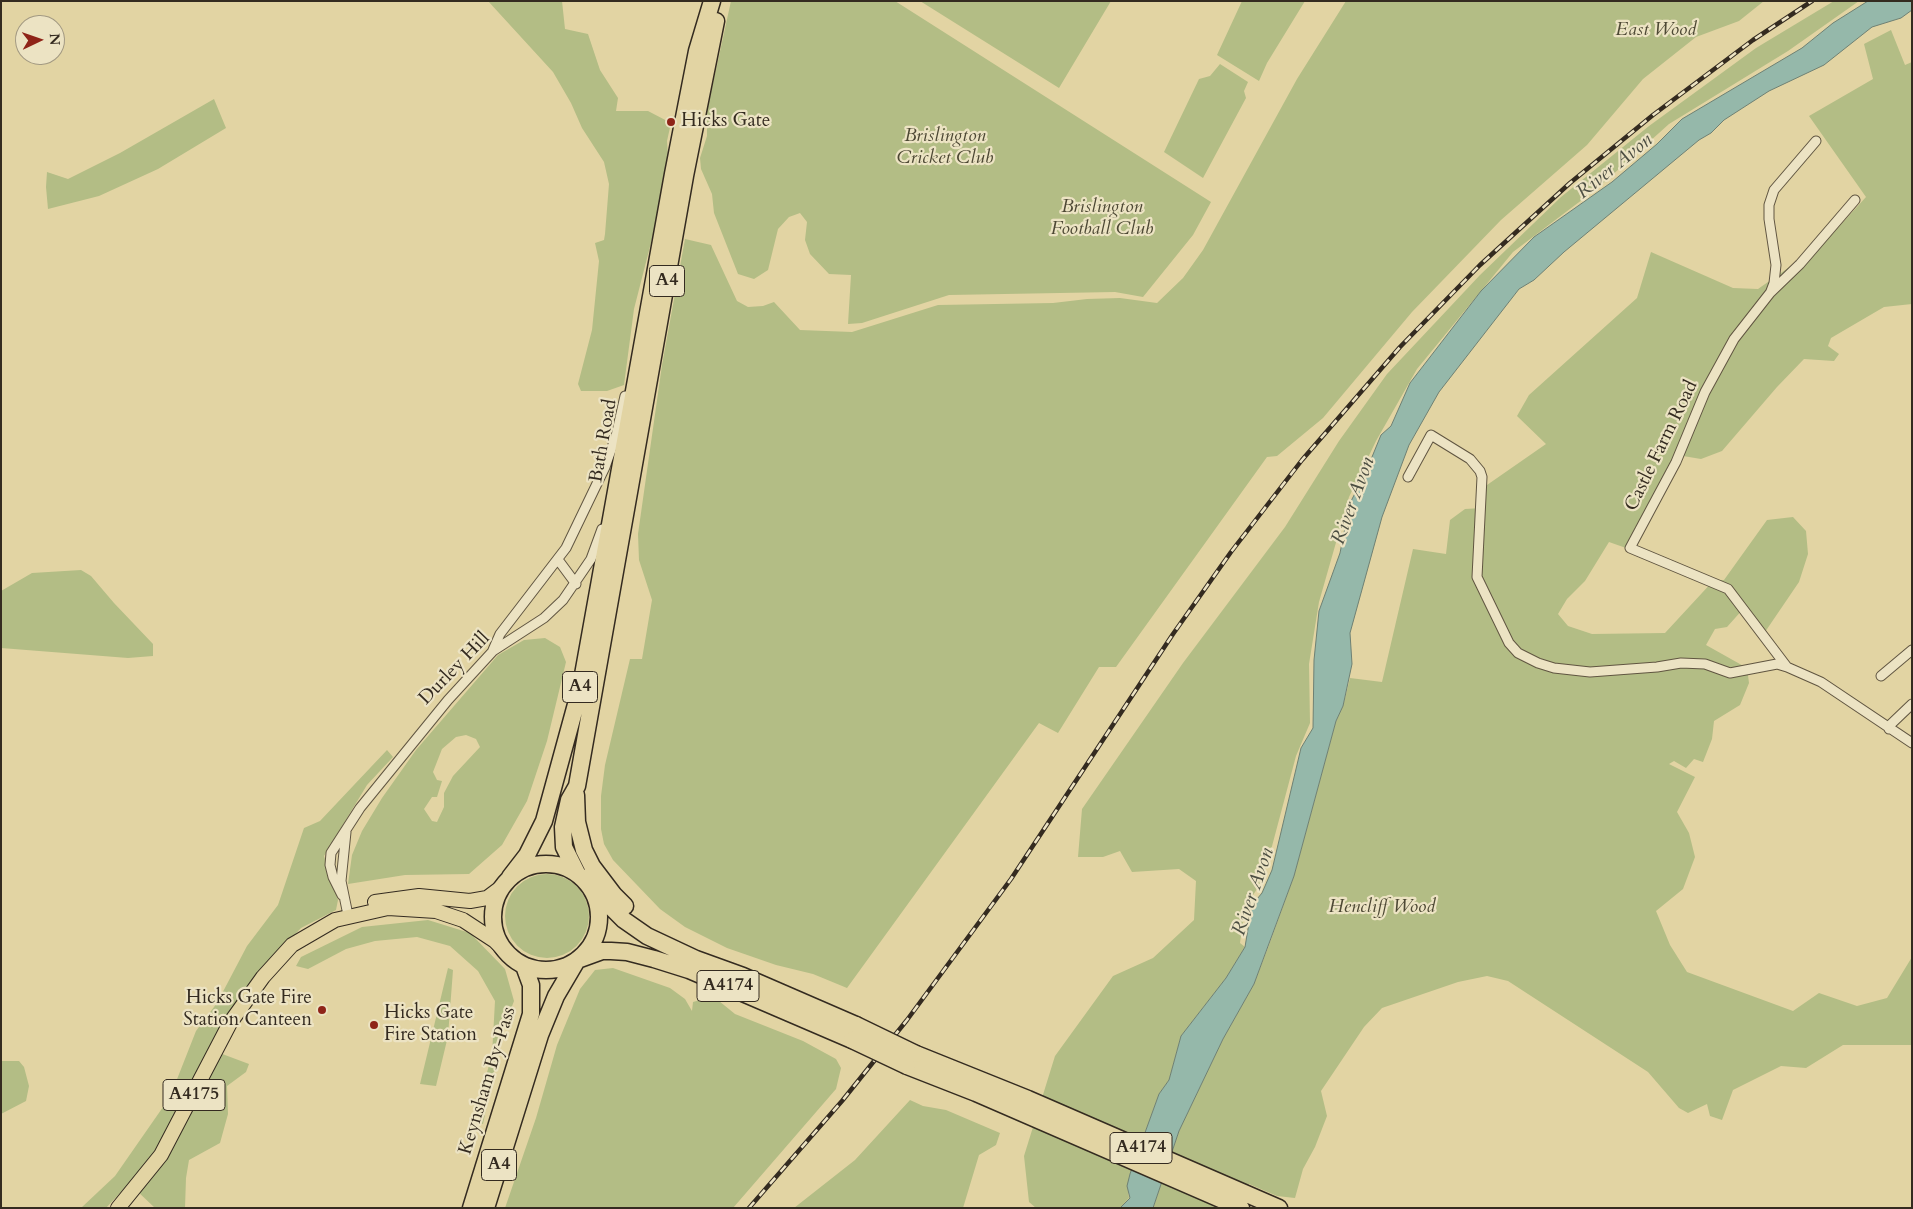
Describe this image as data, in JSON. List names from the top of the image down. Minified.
{"streets":{"highway":["A4","Bath Road","A4174","Keynsham By-Pass"],"main road":["A4175"],"street":["Castle Farm Road","Durley Hill"]},"crossings":[["Bath Road","Durley Hill"],["Bath Road","A4174"],["Bath Road","Keynsham By-Pass"],["Bath Road","A4175"],["Durley Hill","A4175"],["A4174","Keynsham By-Pass"],["A4174","A4175"],["Keynsham By-Pass","A4175"]],"water":["River Avon"],"parks":["East Wood","Brislington Cricket Club","Brislington Football Club","Hencliff Wood"],"places":["Hicks Gate","Hicks Gate Fire Station Canteen","Hicks Gate Fire Station"],"north":"right"}
